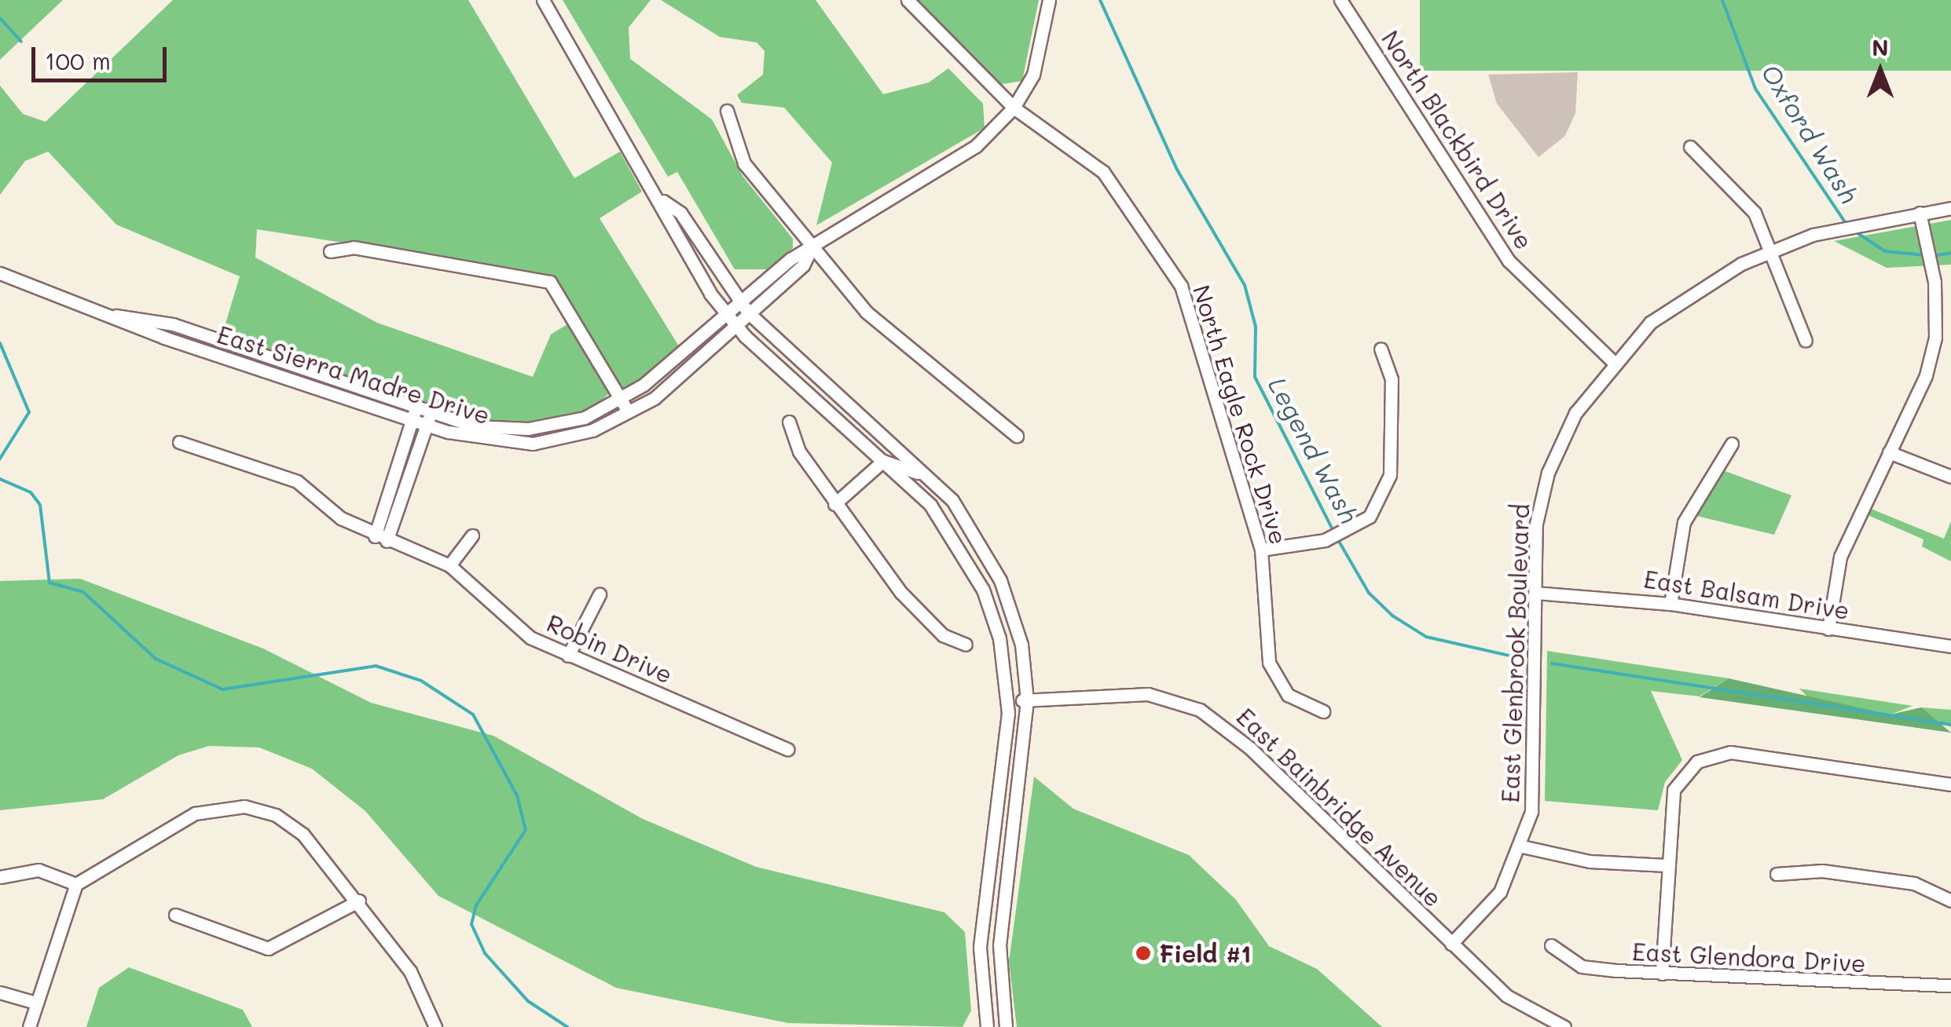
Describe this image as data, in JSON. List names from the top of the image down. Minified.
{"streets":{"street":["North Blackbird Drive","East Sierra Madre Drive","North Eagle Rock Drive","East Balsam Drive","Robin Drive","East Glenbrook Boulevard","East Bainbridge Avenue","East Glendora Drive"]},"crossings":[["North Blackbird Drive","East Glenbrook Boulevard"],["East Balsam Drive","East Glenbrook Boulevard"],["East Glenbrook Boulevard","East Bainbridge Avenue"]],"water":["Oxford Wash","Legend Wash"],"places":["Field #1"],"scale_bar":"100 m","north":"top"}
